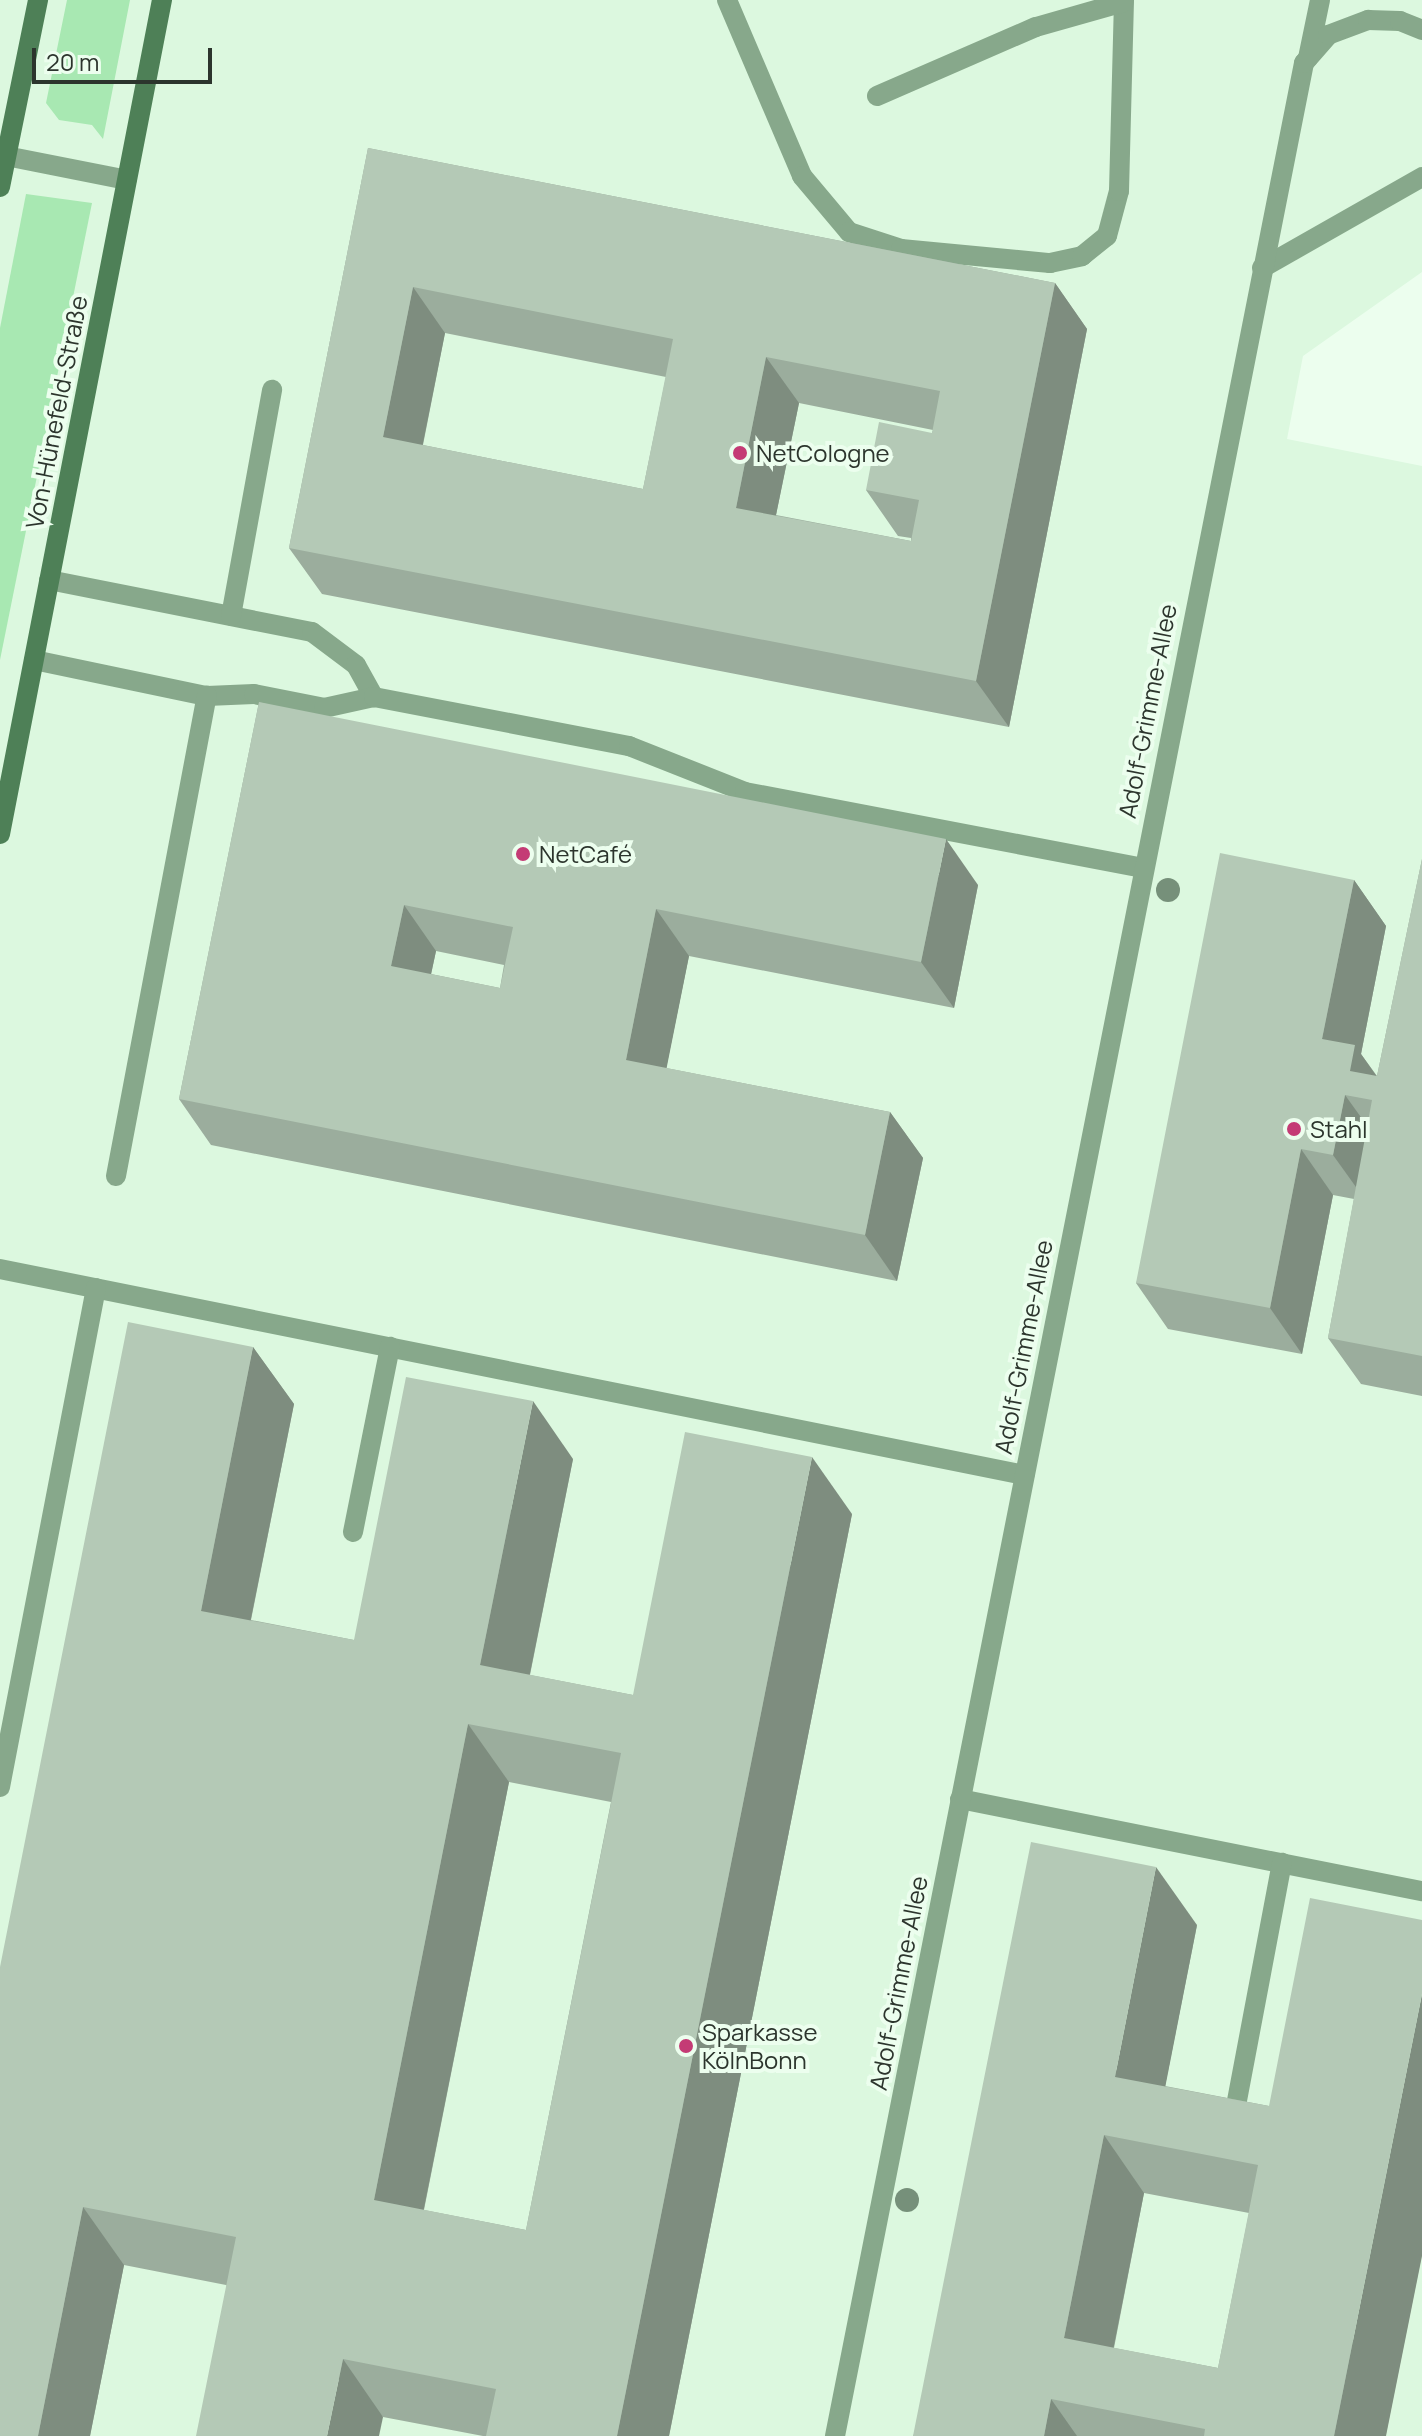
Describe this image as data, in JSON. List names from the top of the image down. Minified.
{"streets":{"street":["Von-Hünefeld-Straße","Adolf-Grimme-Allee"]},"places":["NetCologne","NetCafé","Stahl","Sparkasse KölnBonn"],"scale_bar":"20 m"}
